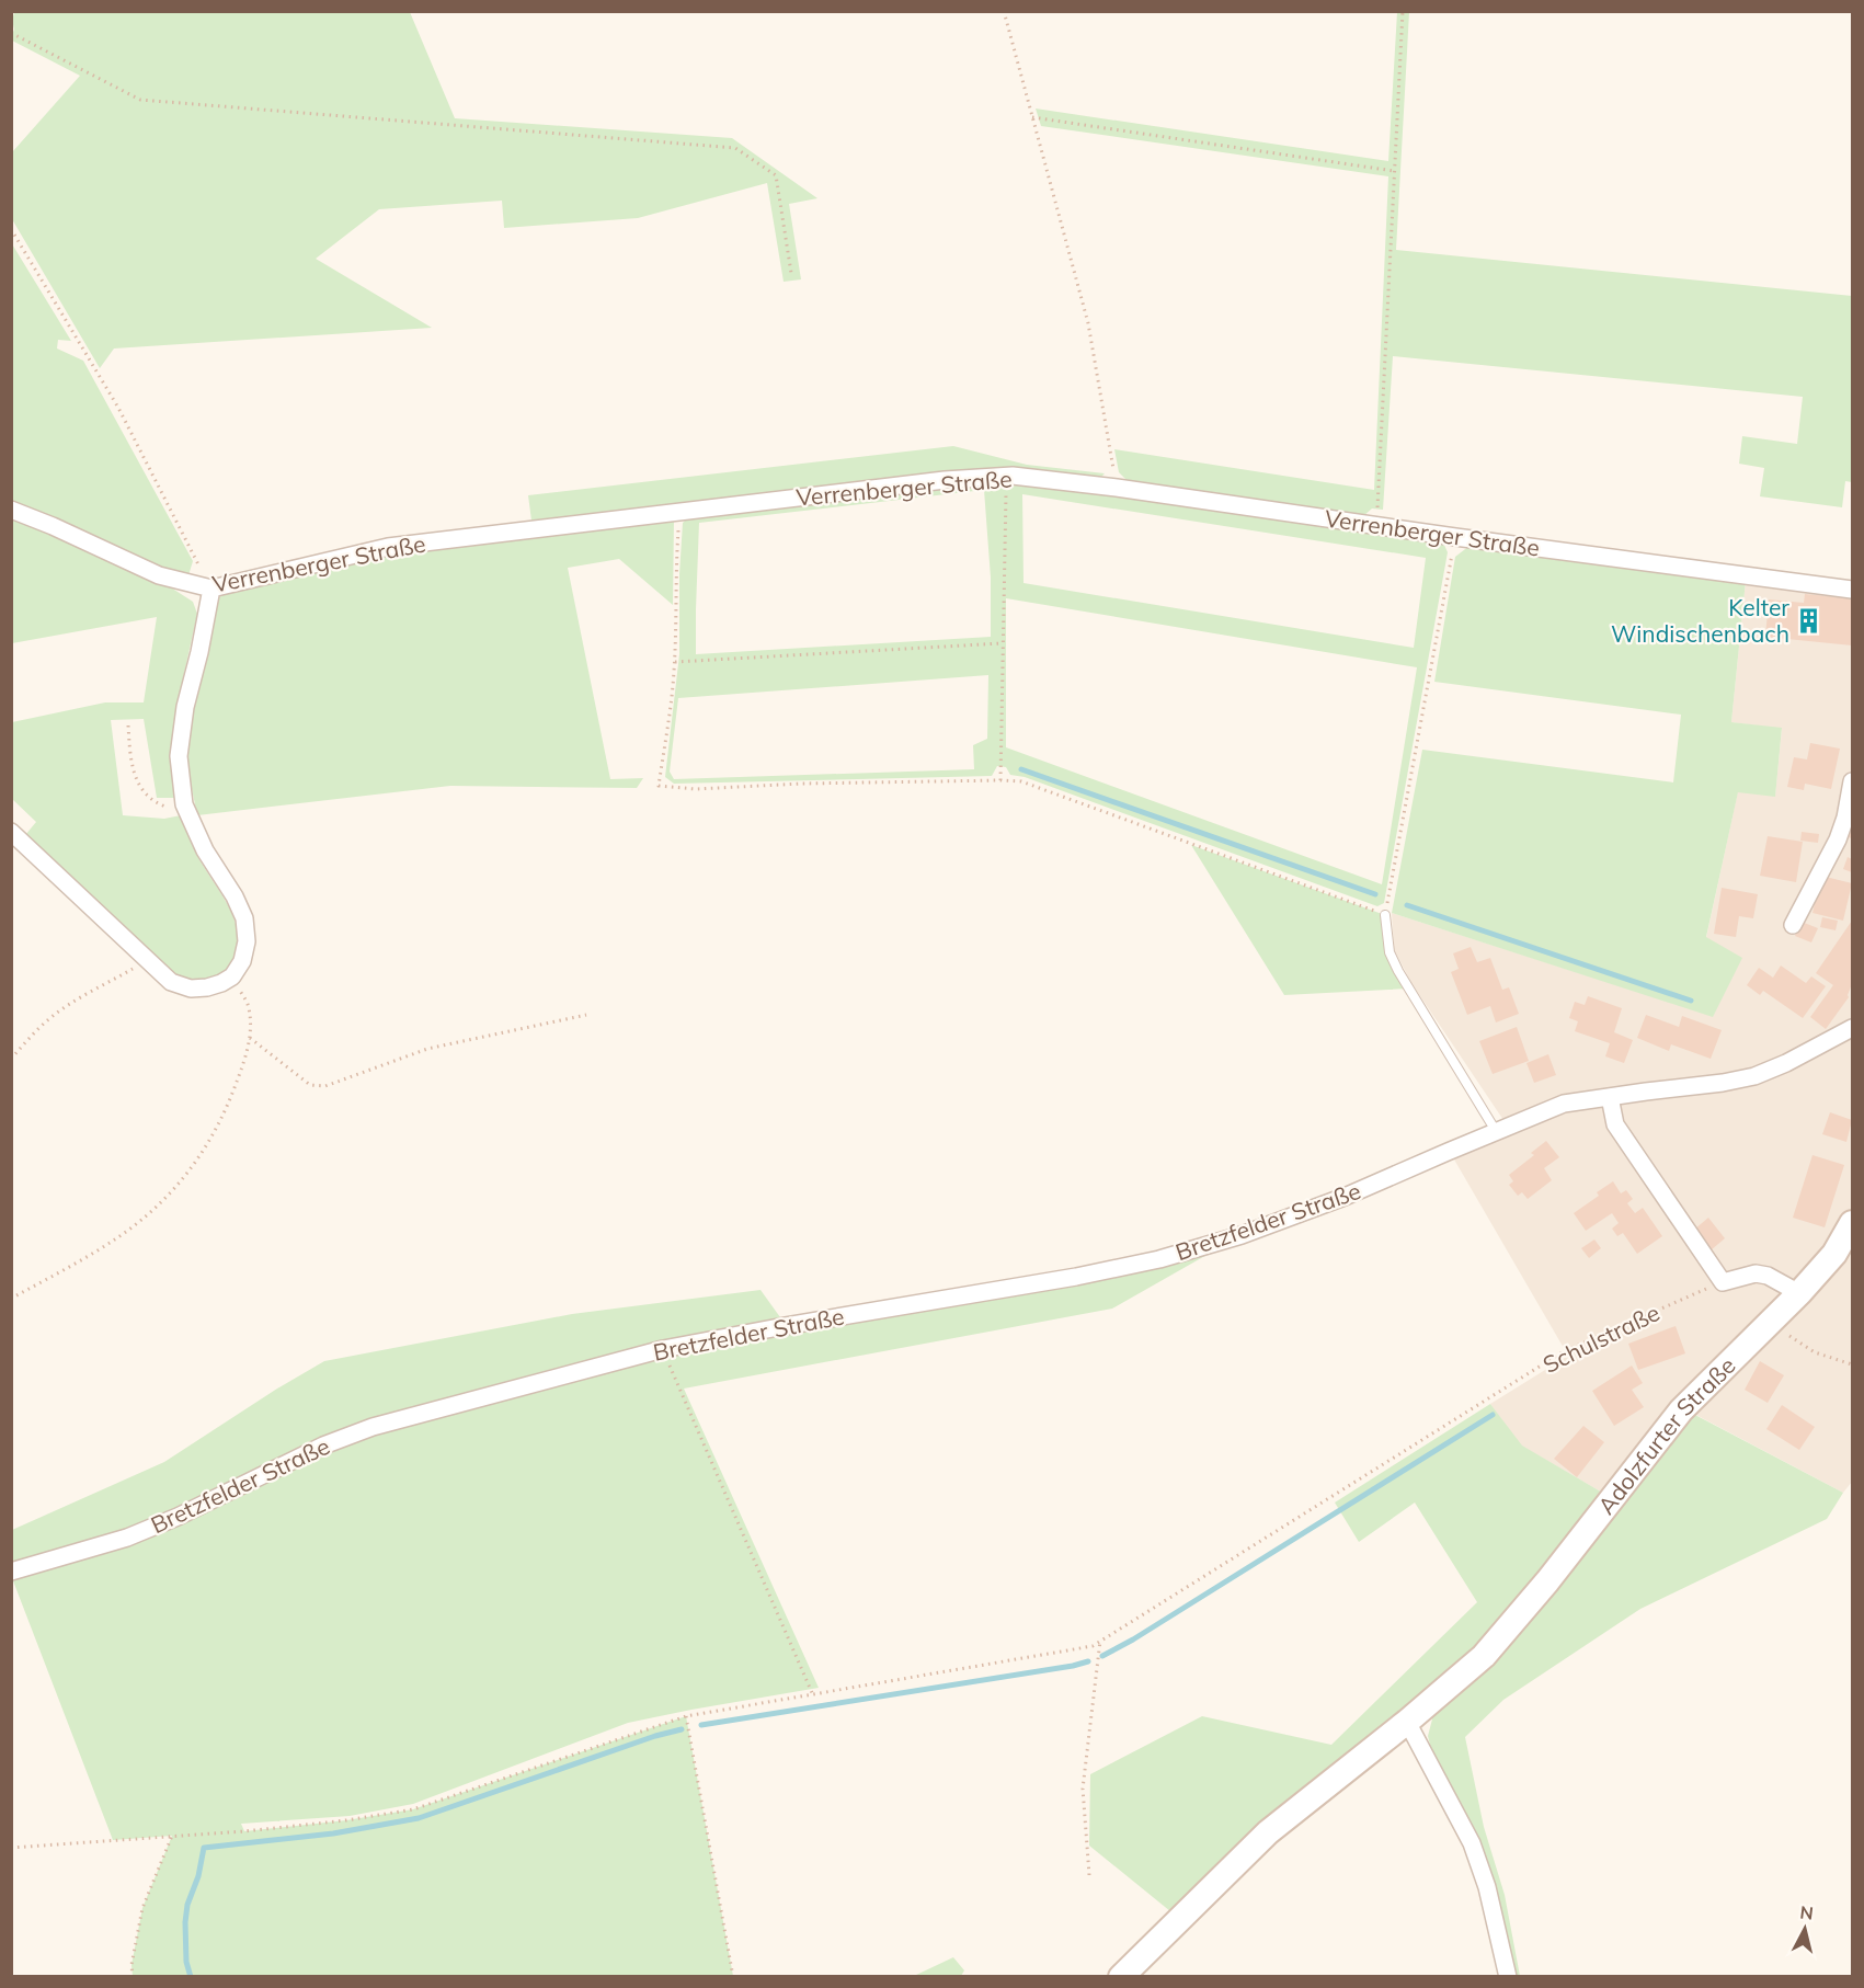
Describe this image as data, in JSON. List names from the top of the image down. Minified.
{"streets":{"main road":["Adolzfurter Straße"],"street":["Verrenberger Straße","Bretzfelder Straße"],"path":["Schulstraße"]},"places":{"building":["Kelter Windischenbach"]},"north":"top"}
